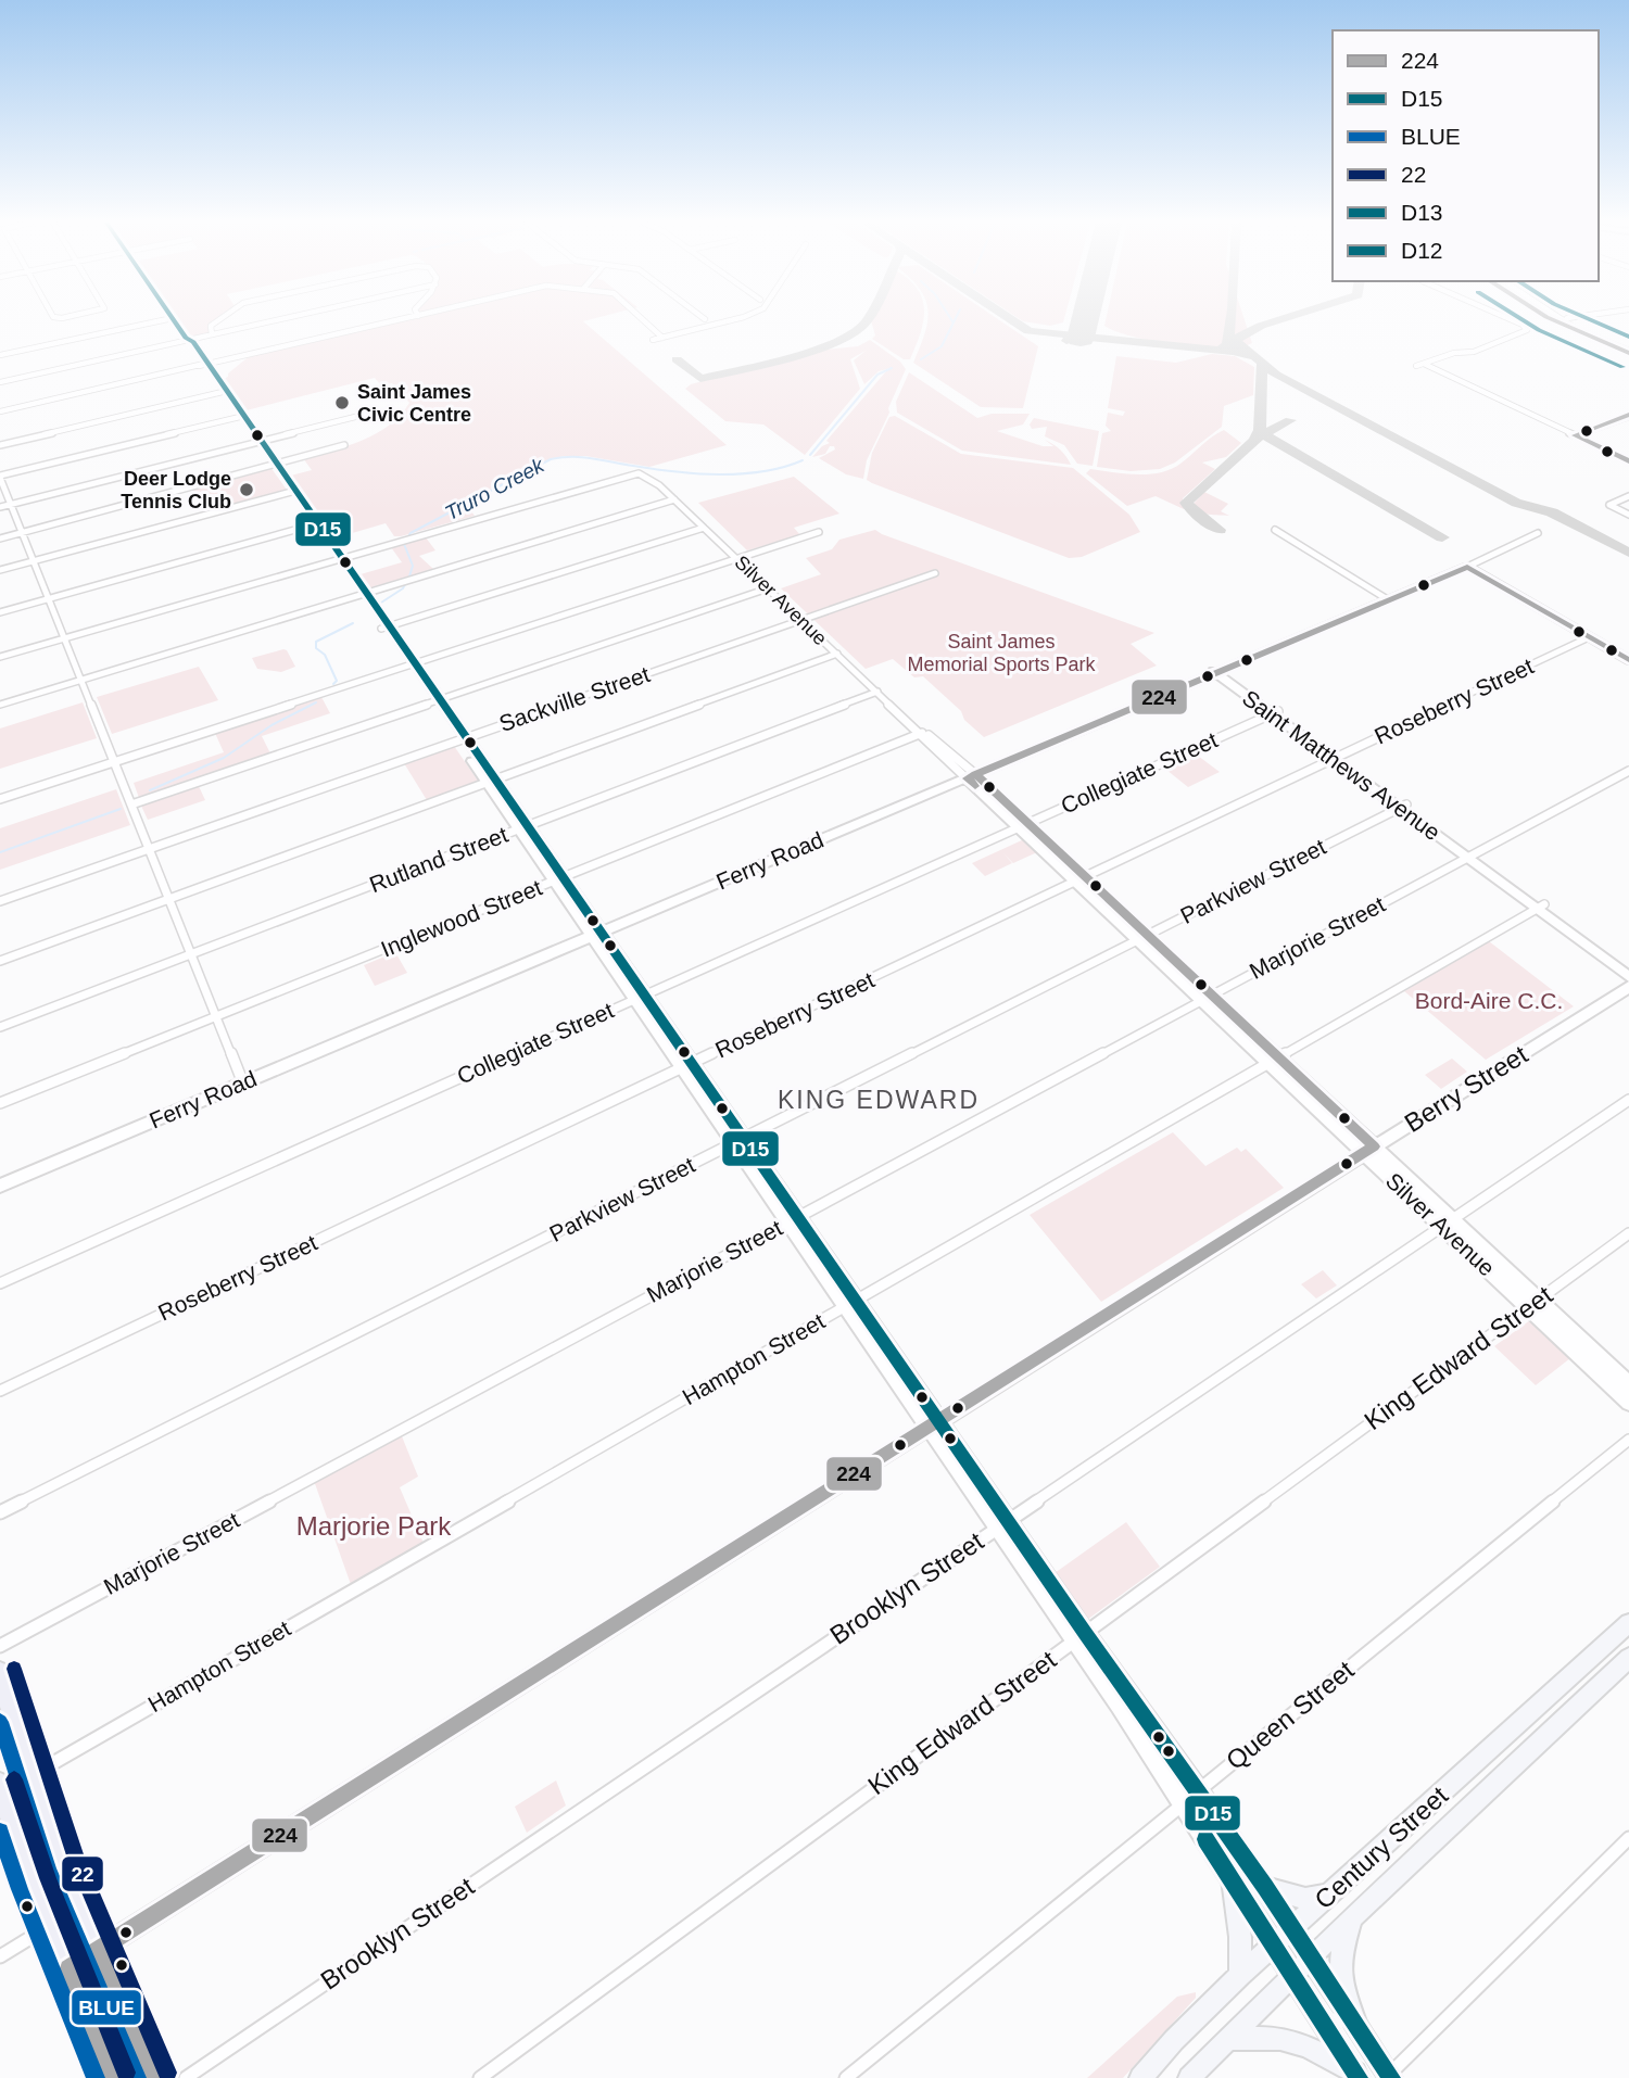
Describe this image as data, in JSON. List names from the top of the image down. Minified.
{"streets":{"main road":["Silver Avenue","Saint Matthews Avenue","Ferry Road","Berry Street","Century Street"],"street":["Sackville Street","Roseberry Street","Collegiate Street","Rutland Street","Parkview Street","Inglewood Street","Marjorie Street","King Edward Street","Hampton Street","Brooklyn Street","Queen Street"]},"crossings":[["Silver Avenue","Sackville Street"],["Silver Avenue","Roseberry Street"],["Silver Avenue","Collegiate Street"],["Silver Avenue","Rutland Street"],["Silver Avenue","Ferry Road"],["Silver Avenue","Parkview Street"],["Silver Avenue","Inglewood Street"],["Silver Avenue","Marjorie Street"],["Silver Avenue","Berry Street"],["Silver Avenue","King Edward Street"],["Silver Avenue","Hampton Street"],["Silver Avenue","Brooklyn Street"],["Roseberry Street","Saint Matthews Avenue"],["Saint Matthews Avenue","Collegiate Street"],["Saint Matthews Avenue","Ferry Road"],["Saint Matthews Avenue","Parkview Street"],["Saint Matthews Avenue","Marjorie Street"],["Saint Matthews Avenue","Hampton Street"]],"districts":["KING EDWARD"],"water":["Truro Creek"],"parks":["Saint James Memorial Sports Park","Bord-Aire C.C.","Marjorie Park"],"places":["Saint James Civic Centre","Deer Lodge Tennis Club"],"lines":["transit line 224","transit line D15","transit line D13","transit line D12","transit line 22","transit line BLUE"],"legend":["224","D15","BLUE","22","D13","D12"]}
